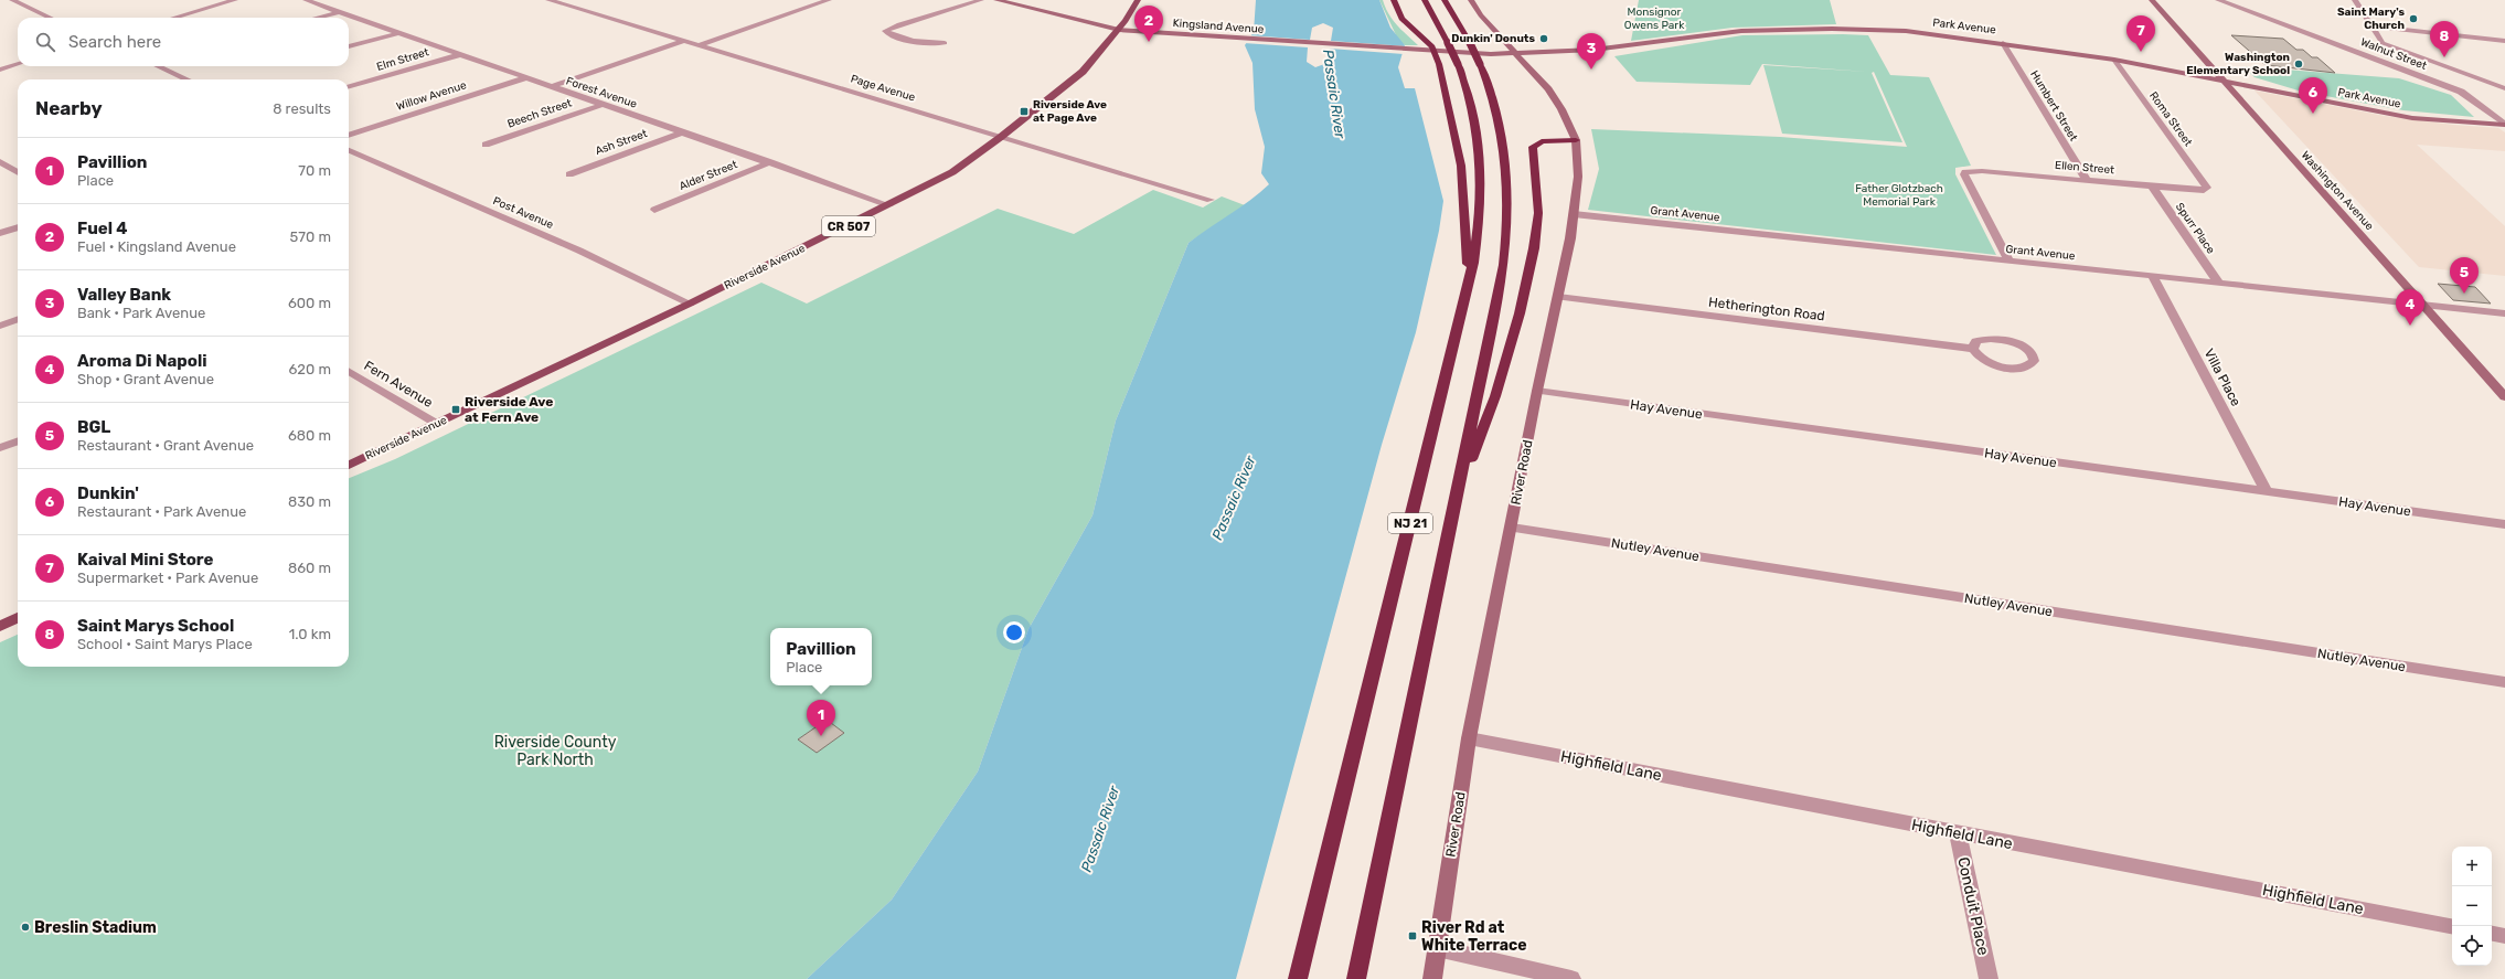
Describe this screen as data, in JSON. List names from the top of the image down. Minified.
{"streets":{"highway":["NJ 21"],"main road":["Kingsland Avenue","Park Avenue","Washington Avenue","CR 507","Riverside Avenue","River Road"],"street":["Walnut Street","Elm Street","Page Avenue","Forest Avenue","Willow Avenue","Humbert Street","Beech Street","Roma Street","Ash Street","Ellen Street","Alder Street","Post Avenue","Grant Avenue","Spurr Place","Hetherington Road","Villa Place","Fern Avenue","Hay Avenue","Nutley Avenue","Highfield Lane","Conduit Place"]},"crossings":[["Kingsland Avenue","Park Avenue"],["Kingsland Avenue","Riverside Avenue"],["Park Avenue","Walnut Street"],["Park Avenue","Humbert Street"],["Park Avenue","Roma Street"],["Park Avenue","Washington Avenue"],["Park Avenue","River Road"],["Elm Street","Forest Avenue"],["Page Avenue","Riverside Avenue"],["Forest Avenue","Willow Avenue"],["Forest Avenue","Beech Street"],["Forest Avenue","Ash Street"],["Forest Avenue","Alder Street"],["Forest Avenue","Riverside Avenue"],["Humbert Street","Ellen Street"],["Roma Street","Ellen Street"],["Ellen Street","Grant Avenue"],["Ellen Street","Spurr Place"],["Washington Avenue","Grant Avenue"],["Post Avenue","Riverside Avenue"],["Grant Avenue","Spurr Place"],["Grant Avenue","Villa Place"],["Grant Avenue","River Road"],["Riverside Avenue","Fern Avenue"],["Hetherington Road","River Road"],["Villa Place","Hay Avenue"],["Hay Avenue","River Road"],["River Road","Nutley Avenue"],["River Road","Highfield Lane"],["Highfield Lane","Conduit Place"]],"water":["Passaic River"],"parks":["Monsignor Owens Park","Father Glotzbach Memorial Park","Riverside County Park North"],"places":{"other":["Saint Mary's Church","Dunkin' Donuts","Washington Elementary School","Breslin Stadium"],"transit":["Riverside Ave at Page Ave","Riverside Ave at Fern Ave","River Rd at White Terrace"]},"page":{"pins":["2","7","8","3","6","5","4","1"],"search":"Search here","heading":["Nearby","8 results"],"list":[{"mark":"1","name":"Pavillion","note":"Place","value":"70 m"},{"mark":"2","name":"Fuel 4","note":"Fuel · Kingsland Avenue","value":"570 m"},{"mark":"3","name":"Valley Bank","note":"Bank · Park Avenue","value":"600 m"},{"mark":"4","name":"Aroma Di Napoli","note":"Shop · Grant Avenue","value":"620 m"},{"mark":"5","name":"BGL","note":"Restaurant · Grant Avenue","value":"680 m"},{"mark":"6","name":"Dunkin'","note":"Restaurant · Park Avenue","value":"830 m"},{"mark":"7","name":"Kaival Mini Store","note":"Supermarket · Park Avenue","value":"860 m"},{"mark":"8","name":"Saint Marys School","note":"School · Saint Marys Place","value":"1.0 km"}],"popup":["Pavillion","Place"],"map_buttons":["+","−"]}}
